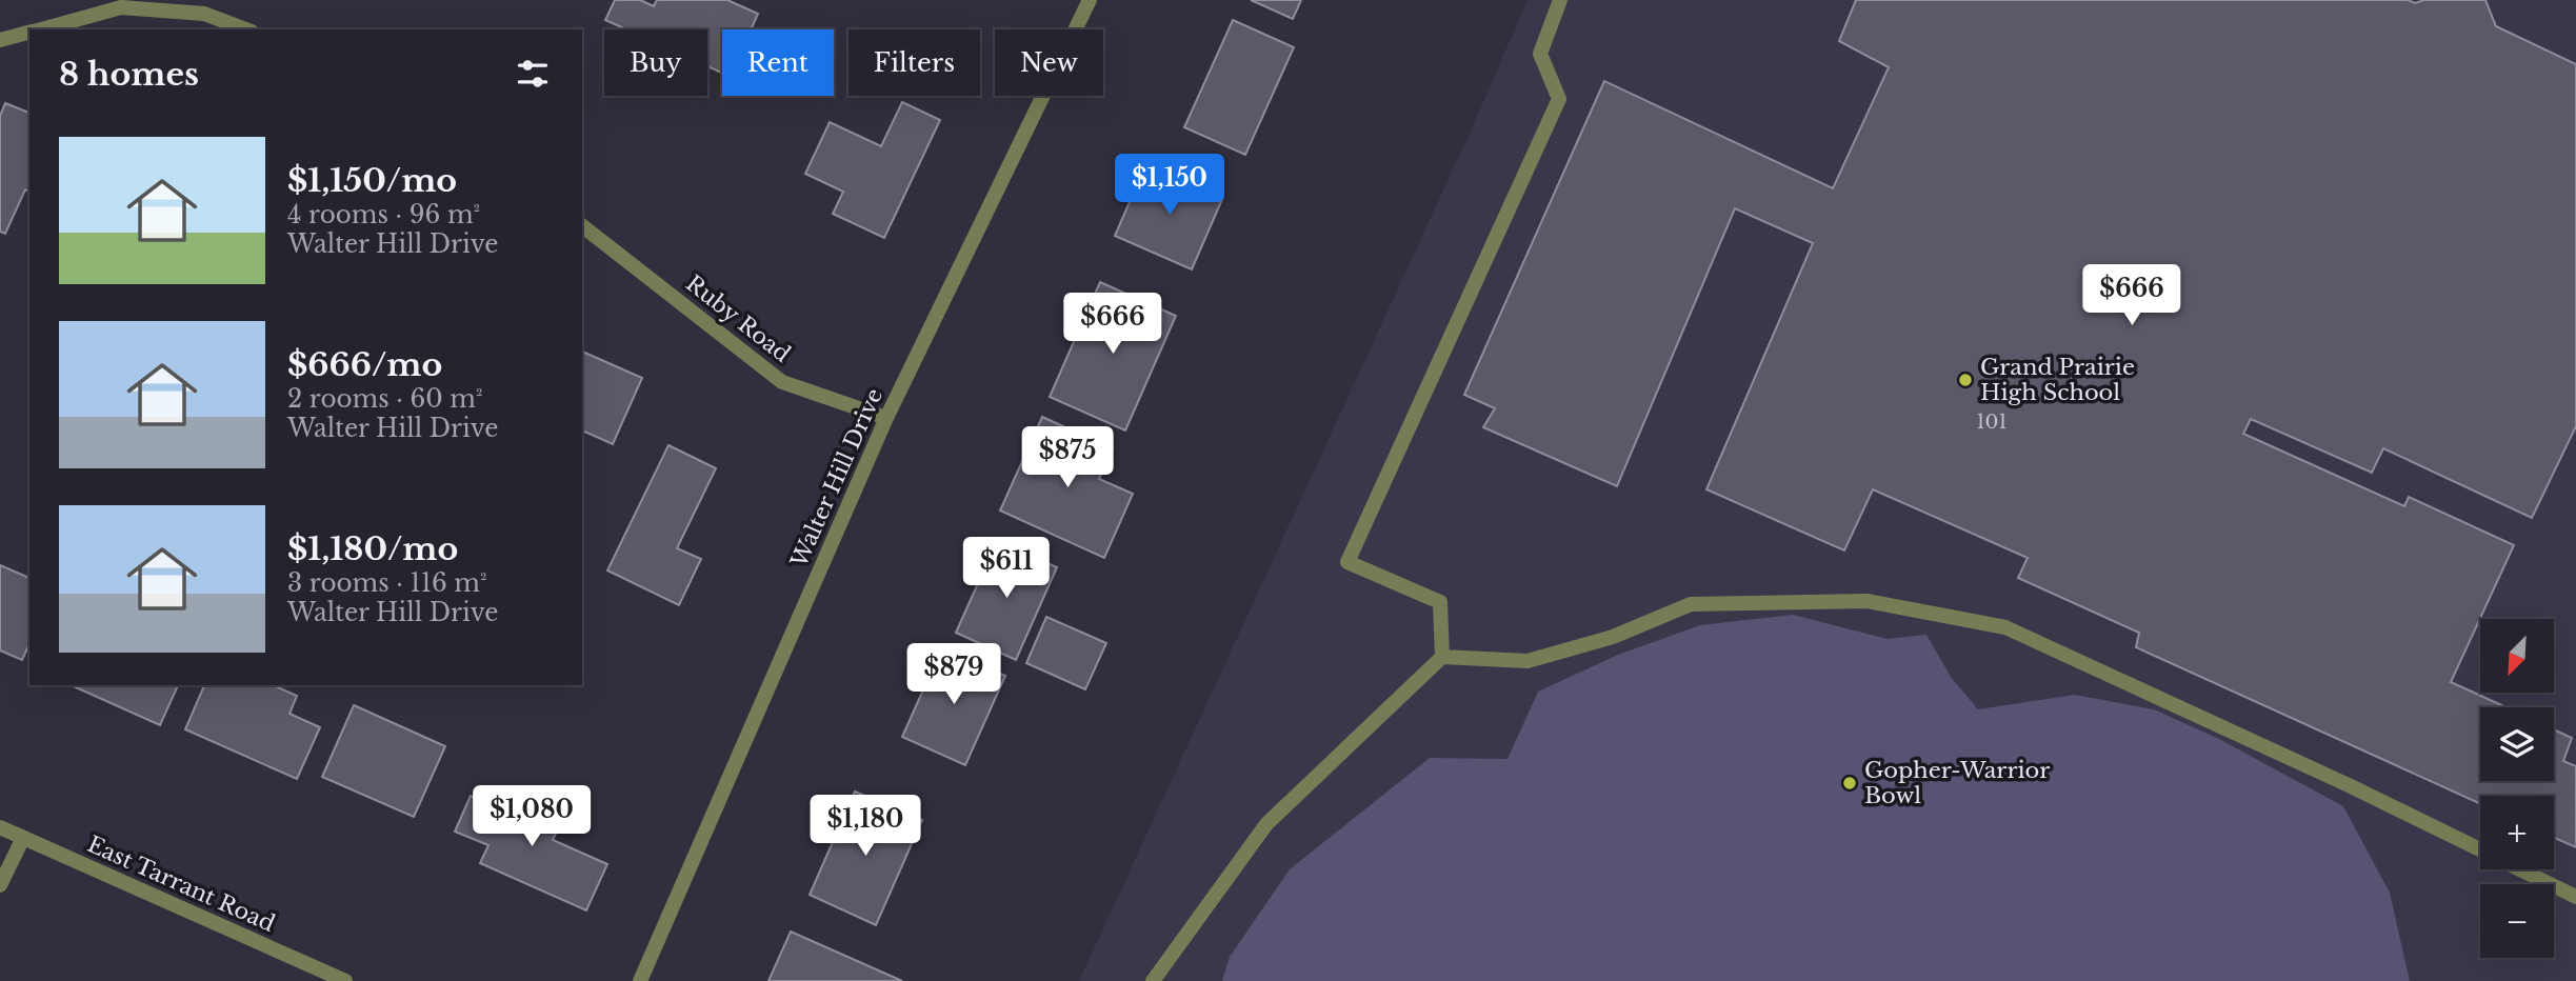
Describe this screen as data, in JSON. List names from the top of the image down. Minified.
{"streets":{"street":["Ruby Road","Walter Hill Drive","East Tarrant Road"]},"crossings":[["Ruby Road","Walter Hill Drive"]],"places":["Grand Prairie High School","Gopher-Warrior Bowl"],"house_numbers":["101"],"north":"bottom left","page":{"chip":["Buy","Rent","Filters","New"],"heading":"8 homes","list":[{"name":"$1,150/mo","note":"4 rooms · 96 m² · Walter Hill Drive"},{"name":"$666/mo","note":"2 rooms · 60 m² · Walter Hill Drive"},{"name":"$1,180/mo","note":"3 rooms · 116 m² · Walter Hill Drive"}],"price":["$1,150","$666","$666","$875","$611","$879","$1,080","$1,180"],"map_buttons":["+","−"]}}
